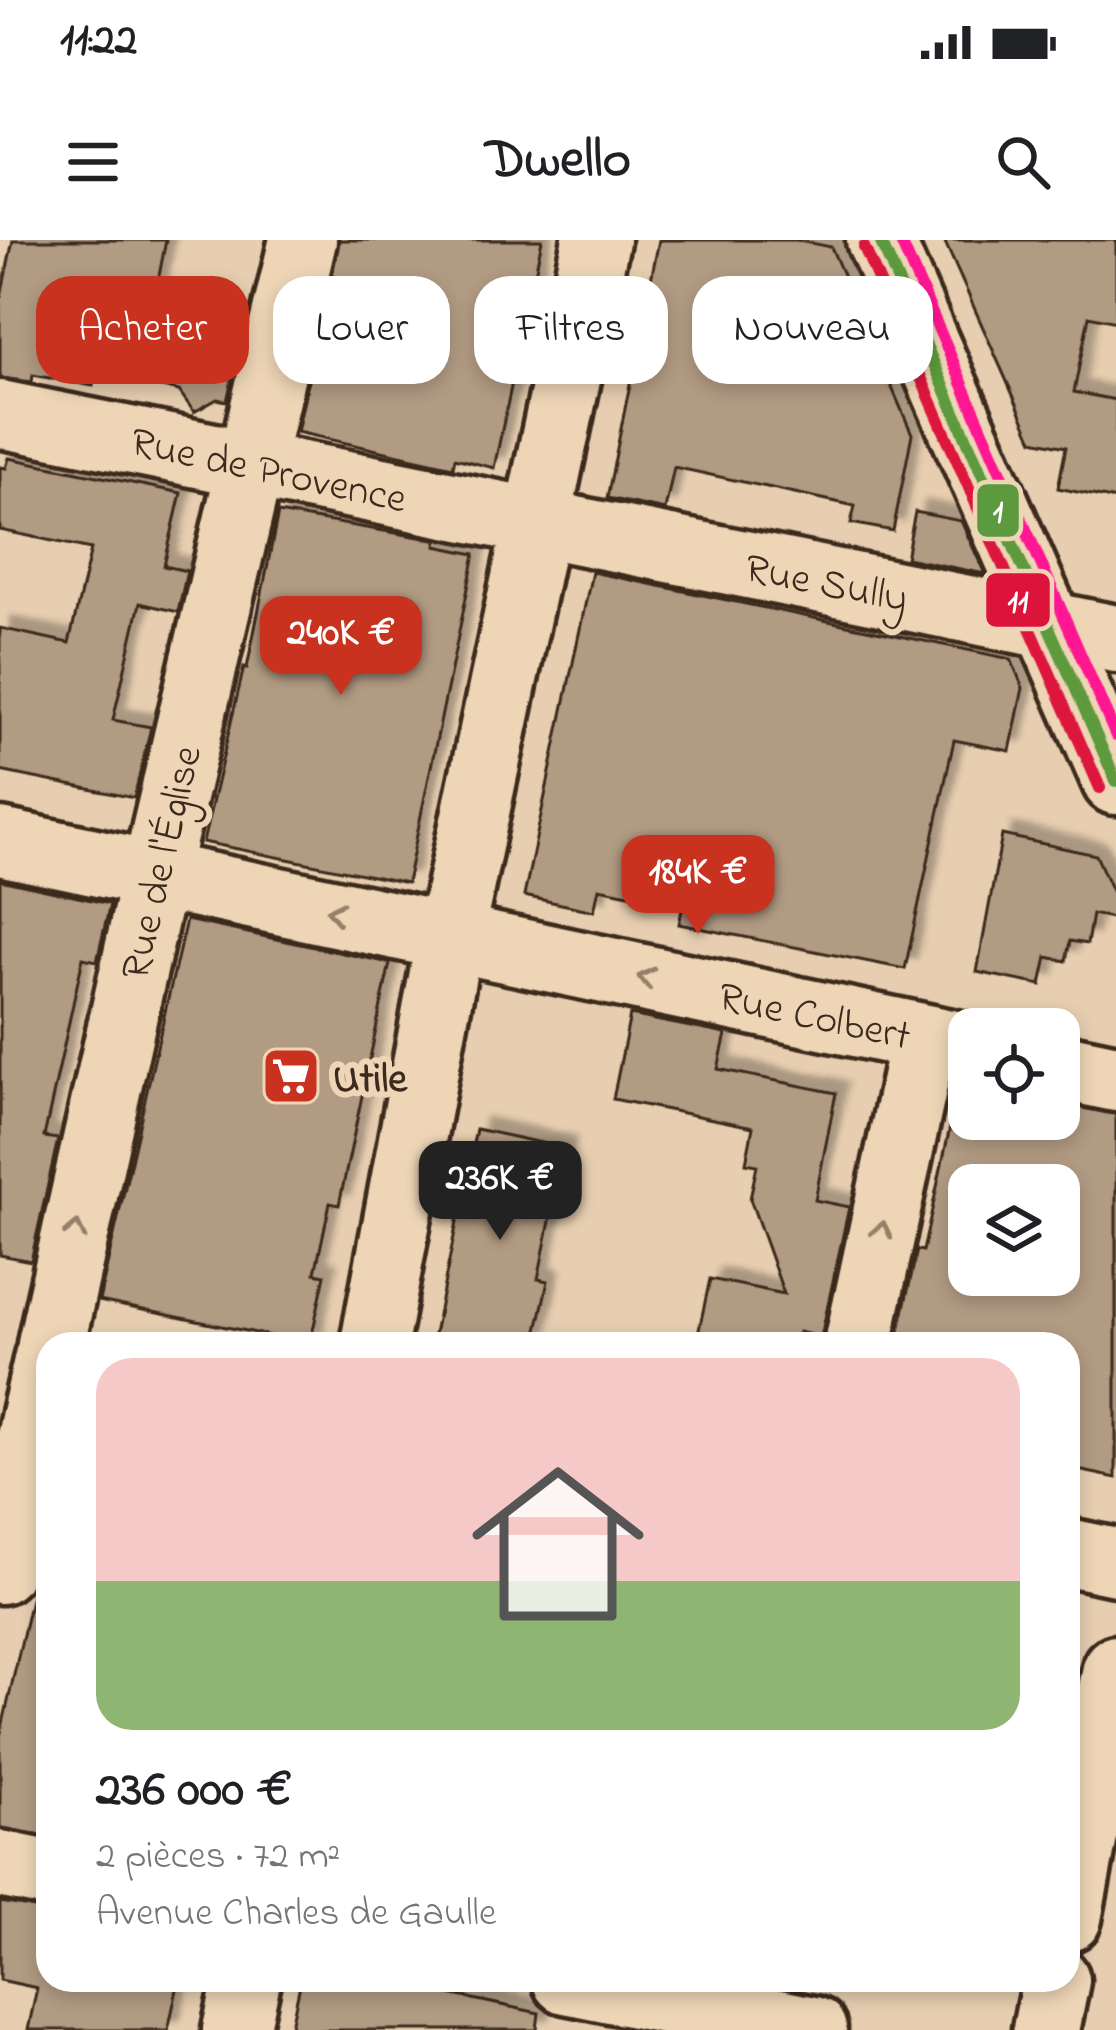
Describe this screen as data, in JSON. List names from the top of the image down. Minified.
{"streets":{"street":["Rue de Provence","Rue Sully","Rue de l'Église","Rue Colbert"]},"crossings":[["Rue de Provence","Rue Sully"],["Rue de Provence","Rue de l'Église"],["Rue de l'Église","Rue Colbert"]],"one_way":["Rue Colbert"],"places":{"supermarket":["Utile"]},"lines":["transit line 1","transit line 11"],"page":{"status":"11:22","header":"Dwello","chip":["Acheter","Louer","Filtres","Nouveau"],"price":["240K €","184K €","236K €"],"list":[{"name":"236 000 €","note":"2 pièces · 72 m² · Avenue Charles de Gaulle"}]}}
